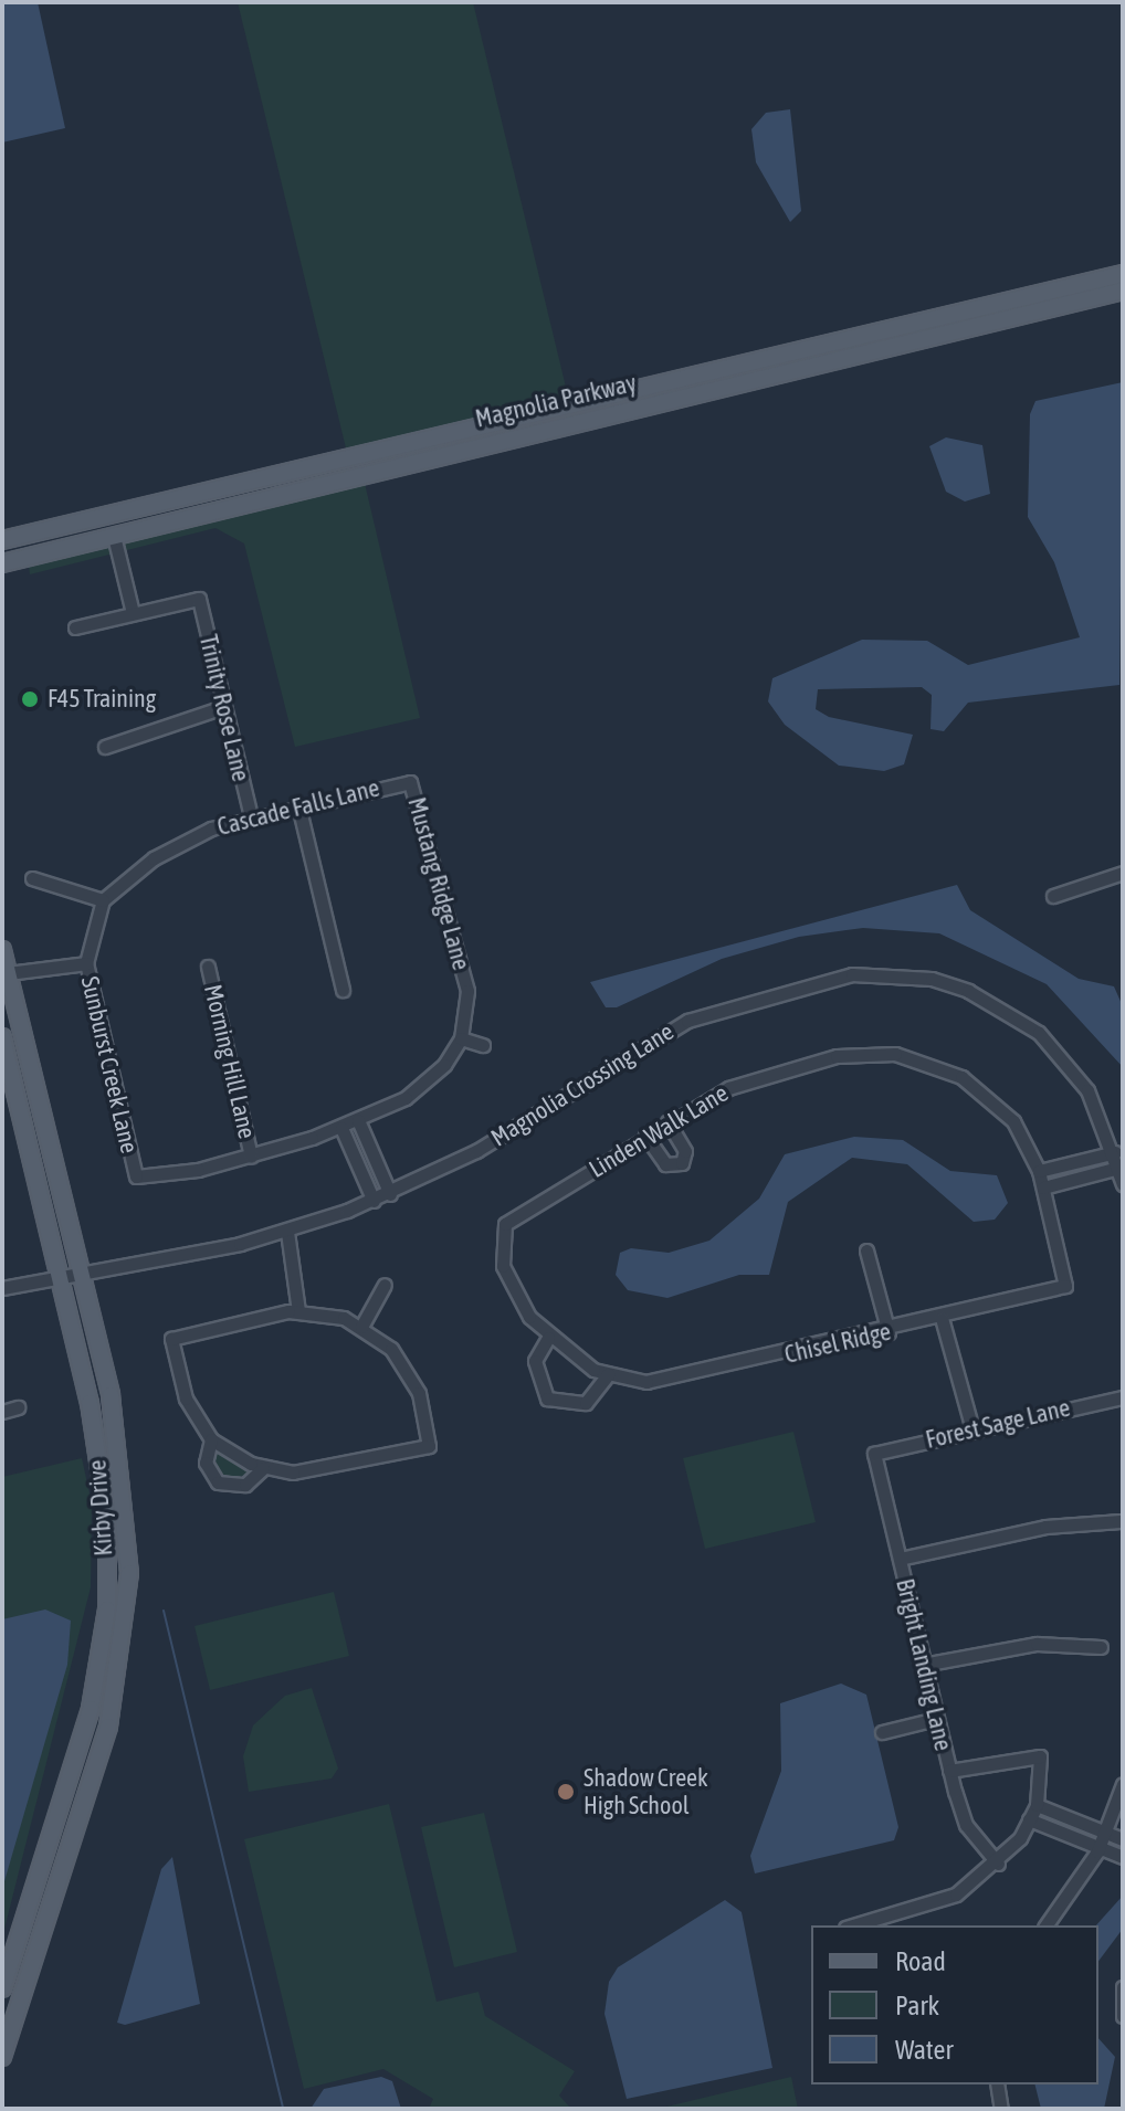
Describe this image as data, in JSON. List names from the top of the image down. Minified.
{"streets":{"main road":["Magnolia Parkway","Kirby Drive"],"street":["Trinity Rose Lane","Cascade Falls Lane","Mustang Ridge Lane","Morning Hill Lane","Sunburst Creek Lane","Magnolia Crossing Lane","Linden Walk Lane","Chisel Ridge","Forest Sage Lane","Bright Landing Lane"]},"crossings":[["Trinity Rose Lane","Cascade Falls Lane"],["Cascade Falls Lane","Mustang Ridge Lane"],["Cascade Falls Lane","Sunburst Creek Lane"],["Morning Hill Lane","Sunburst Creek Lane"],["Magnolia Crossing Lane","Kirby Drive"],["Linden Walk Lane","Chisel Ridge"],["Forest Sage Lane","Bright Landing Lane"]],"places":["F45 Training","Shadow Creek High School"],"legend":["Road","Park","Water"]}
